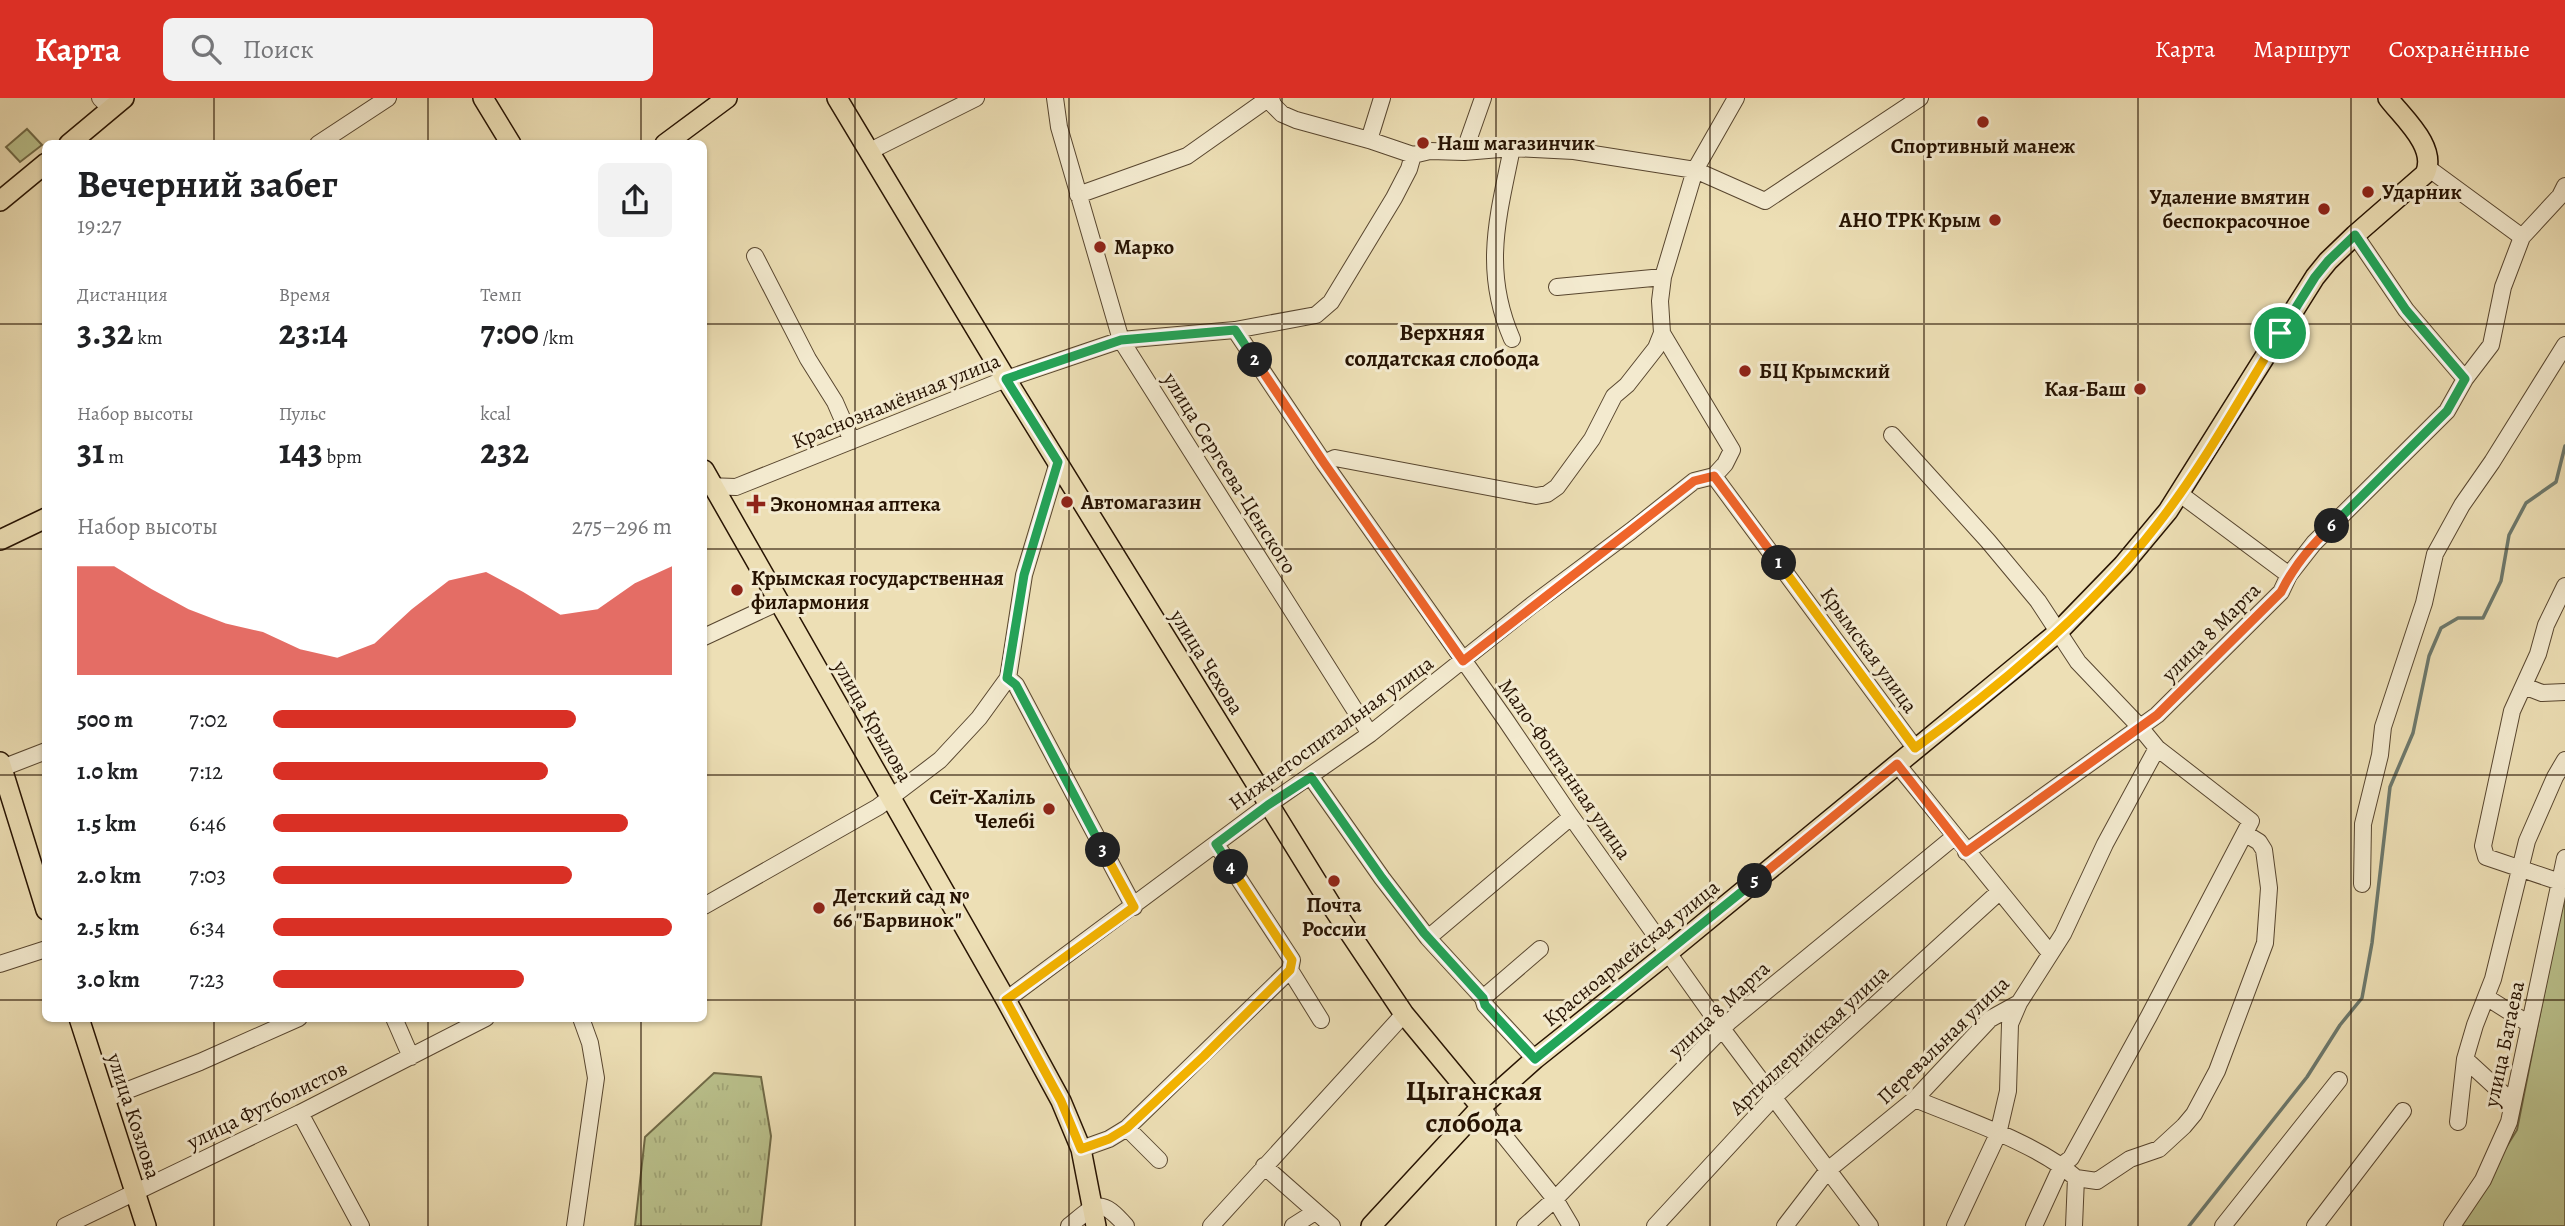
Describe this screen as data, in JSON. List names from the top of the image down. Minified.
{"streets":{"main road":["улица Чехова","улица Крылова","Красноармейская улица","улица Козлова"],"street":["Краснознамённая улица","улица Сергеева-Ценского","улица 8 Марта","Крымская улица","Нижнегоспитальная улица","Мало-Фонтанная улица","Артиллерийская улица","Перевальная улица","улица Батаева","улица Футболистов"]},"crossings":[["Краснознамённая улица","улица Сергеева-Ценского"],["Краснознамённая улица","улица Чехова"],["Краснознамённая улица","улица Крылова"],["Краснознамённая улица","Мало-Фонтанная улица"],["улица Сергеева-Ценского","Нижнегоспитальная улица"],["улица 8 Марта","улица Чехова"],["улица 8 Марта","Мало-Фонтанная улица"],["Крымская улица","Нижнегоспитальная улица"],["Крымская улица","Красноармейская улица"],["улица Чехова","Нижнегоспитальная улица"],["улица Чехова","Красноармейская улица"],["улица Крылова","Нижнегоспитальная улица"],["Нижнегоспитальная улица","Мало-Фонтанная улица"],["Мало-Фонтанная улица","Красноармейская улица"],["Мало-Фонтанная улица","Артиллерийская улица"],["Мало-Фонтанная улица","Перевальная улица"],["улица Футболистов","улица Козлова"]],"districts":["Верхняя солдатская слобода","Цыганская слобода"],"places":{"other":["Спортивный манеж","Наш магазинчик","Ударник","Удаление вмятин беспокрасочное","АНО ТРК Крым","Марко","БЦ Крымский","Кая-Баш","Автомагазин","Крымская государственная филармония","Сеїт-Халіль Челебі","Почта России","Детский сад № 66 \"Барвинок\""],"health":["Экономная аптека"]},"page":{"header":"Карта","search":"Поиск","nav":["Карта","Маршрут","Сохранённые"],"heading":["Вечерний забег","19:27"],"stats":[["Дистанция","3.32 km"],["Время","23:14"],["Темп","7:00 /km"],["Набор высоты","31 m"],["Пульс","143 bpm"],["kcal","232"]],"pins":["2","6","1","3","4","5"],"chart":["Набор высоты","275–296 m"],"list":[{"name":"500 m","note":"7:02"},{"name":"1.0 km","note":"7:12"},{"name":"1.5 km","note":"6:46"},{"name":"2.0 km","note":"7:03"},{"name":"2.5 km","note":"6:34"},{"name":"3.0 km","note":"7:23"}]}}
